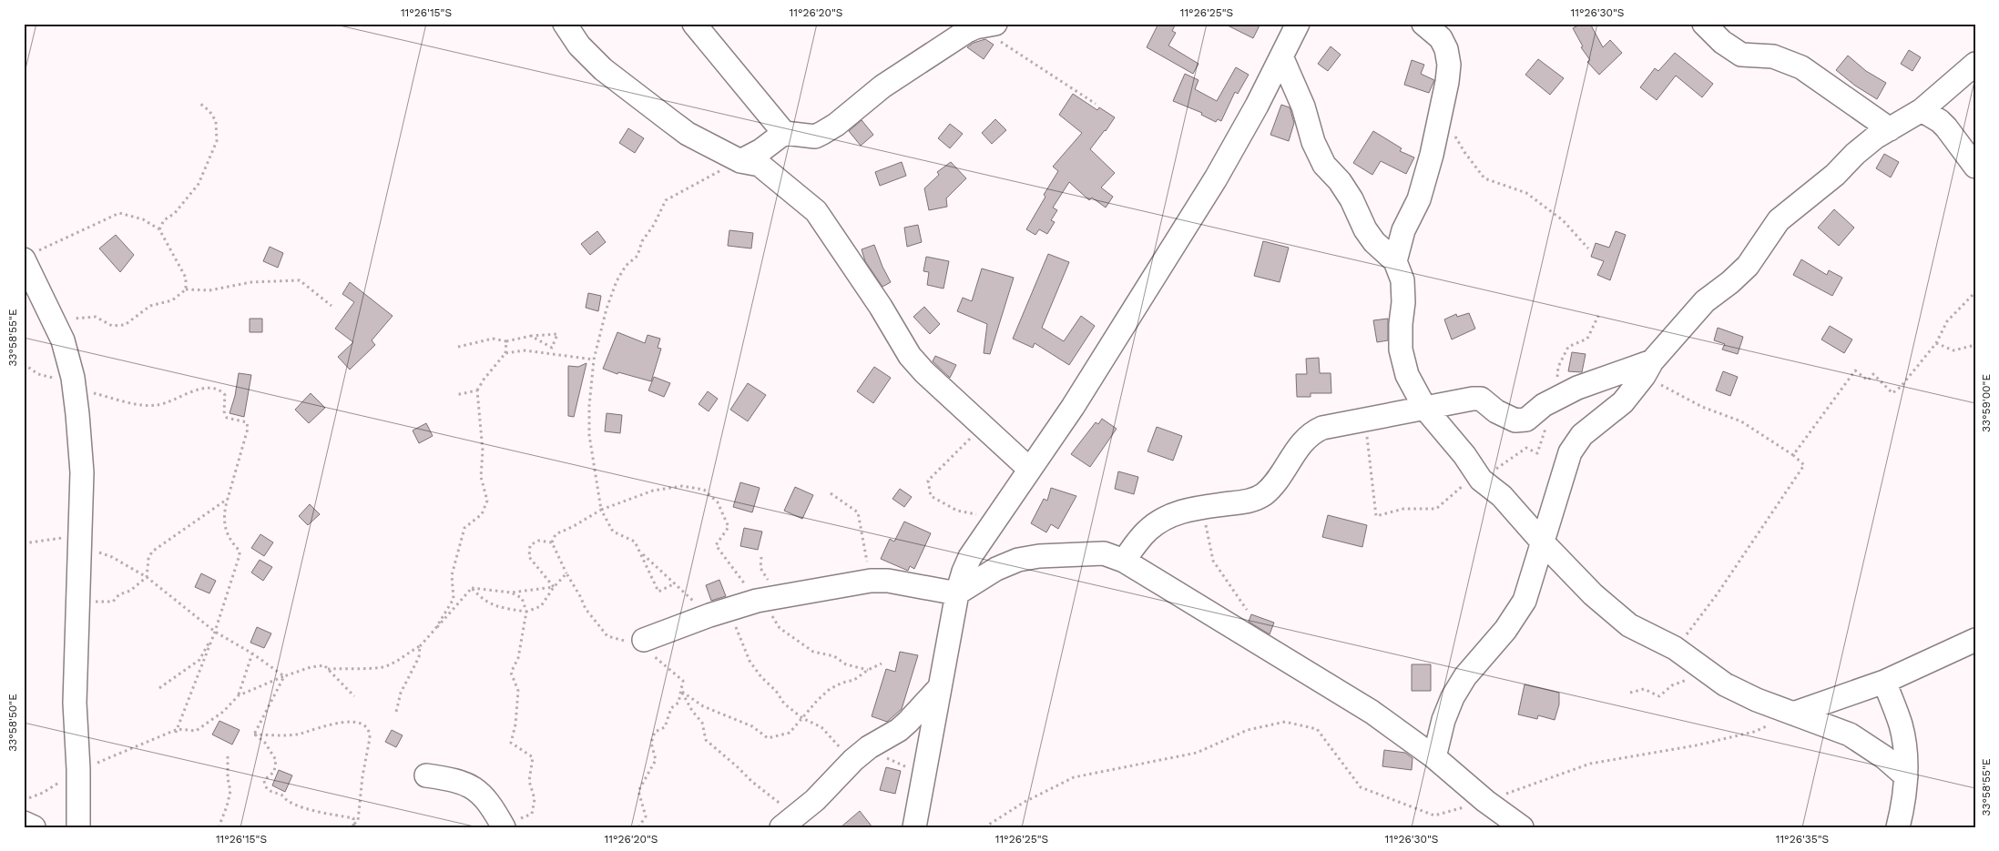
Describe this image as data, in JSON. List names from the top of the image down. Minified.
{"coordinates":["11°26'15\"S","11°26'20\"S","11°26'25\"S","11°26'30\"S","33°58'55\"E","33°59'00\"E","33°58'50\"E","11°26'35\"S"]}
